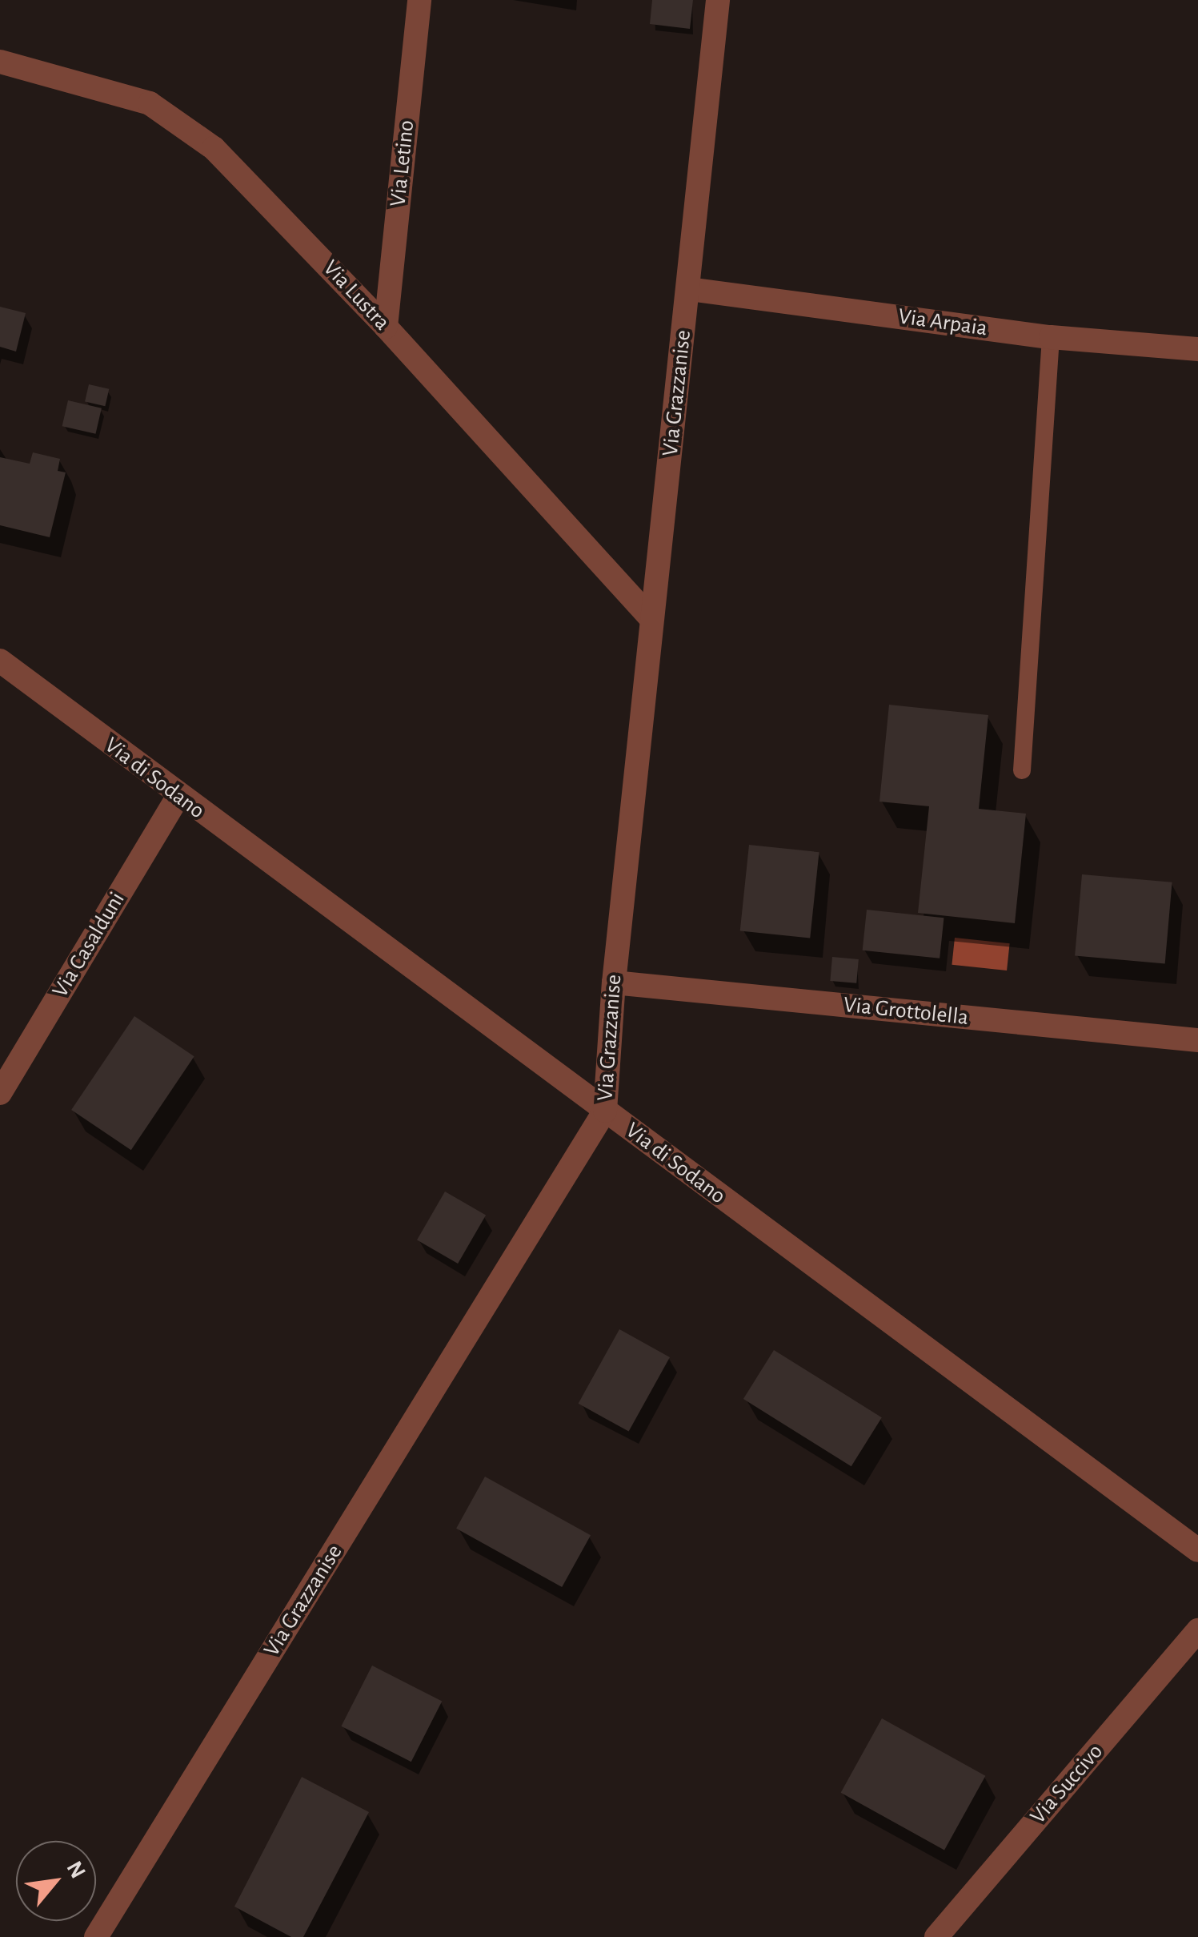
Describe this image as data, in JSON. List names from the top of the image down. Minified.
{"streets":{"street":["Via Letino","Via Lustra","Via Arpaia","Via Grazzanise","Via di Sodano","Via Casalduni","Via Grottolella","Via Succivo"]},"crossings":[["Via Letino","Via Lustra"],["Via Lustra","Via Grazzanise"],["Via Arpaia","Via Grazzanise"],["Via Grazzanise","Via di Sodano"],["Via Grazzanise","Via Grottolella"],["Via di Sodano","Via Casalduni"]],"north":"top right"}
